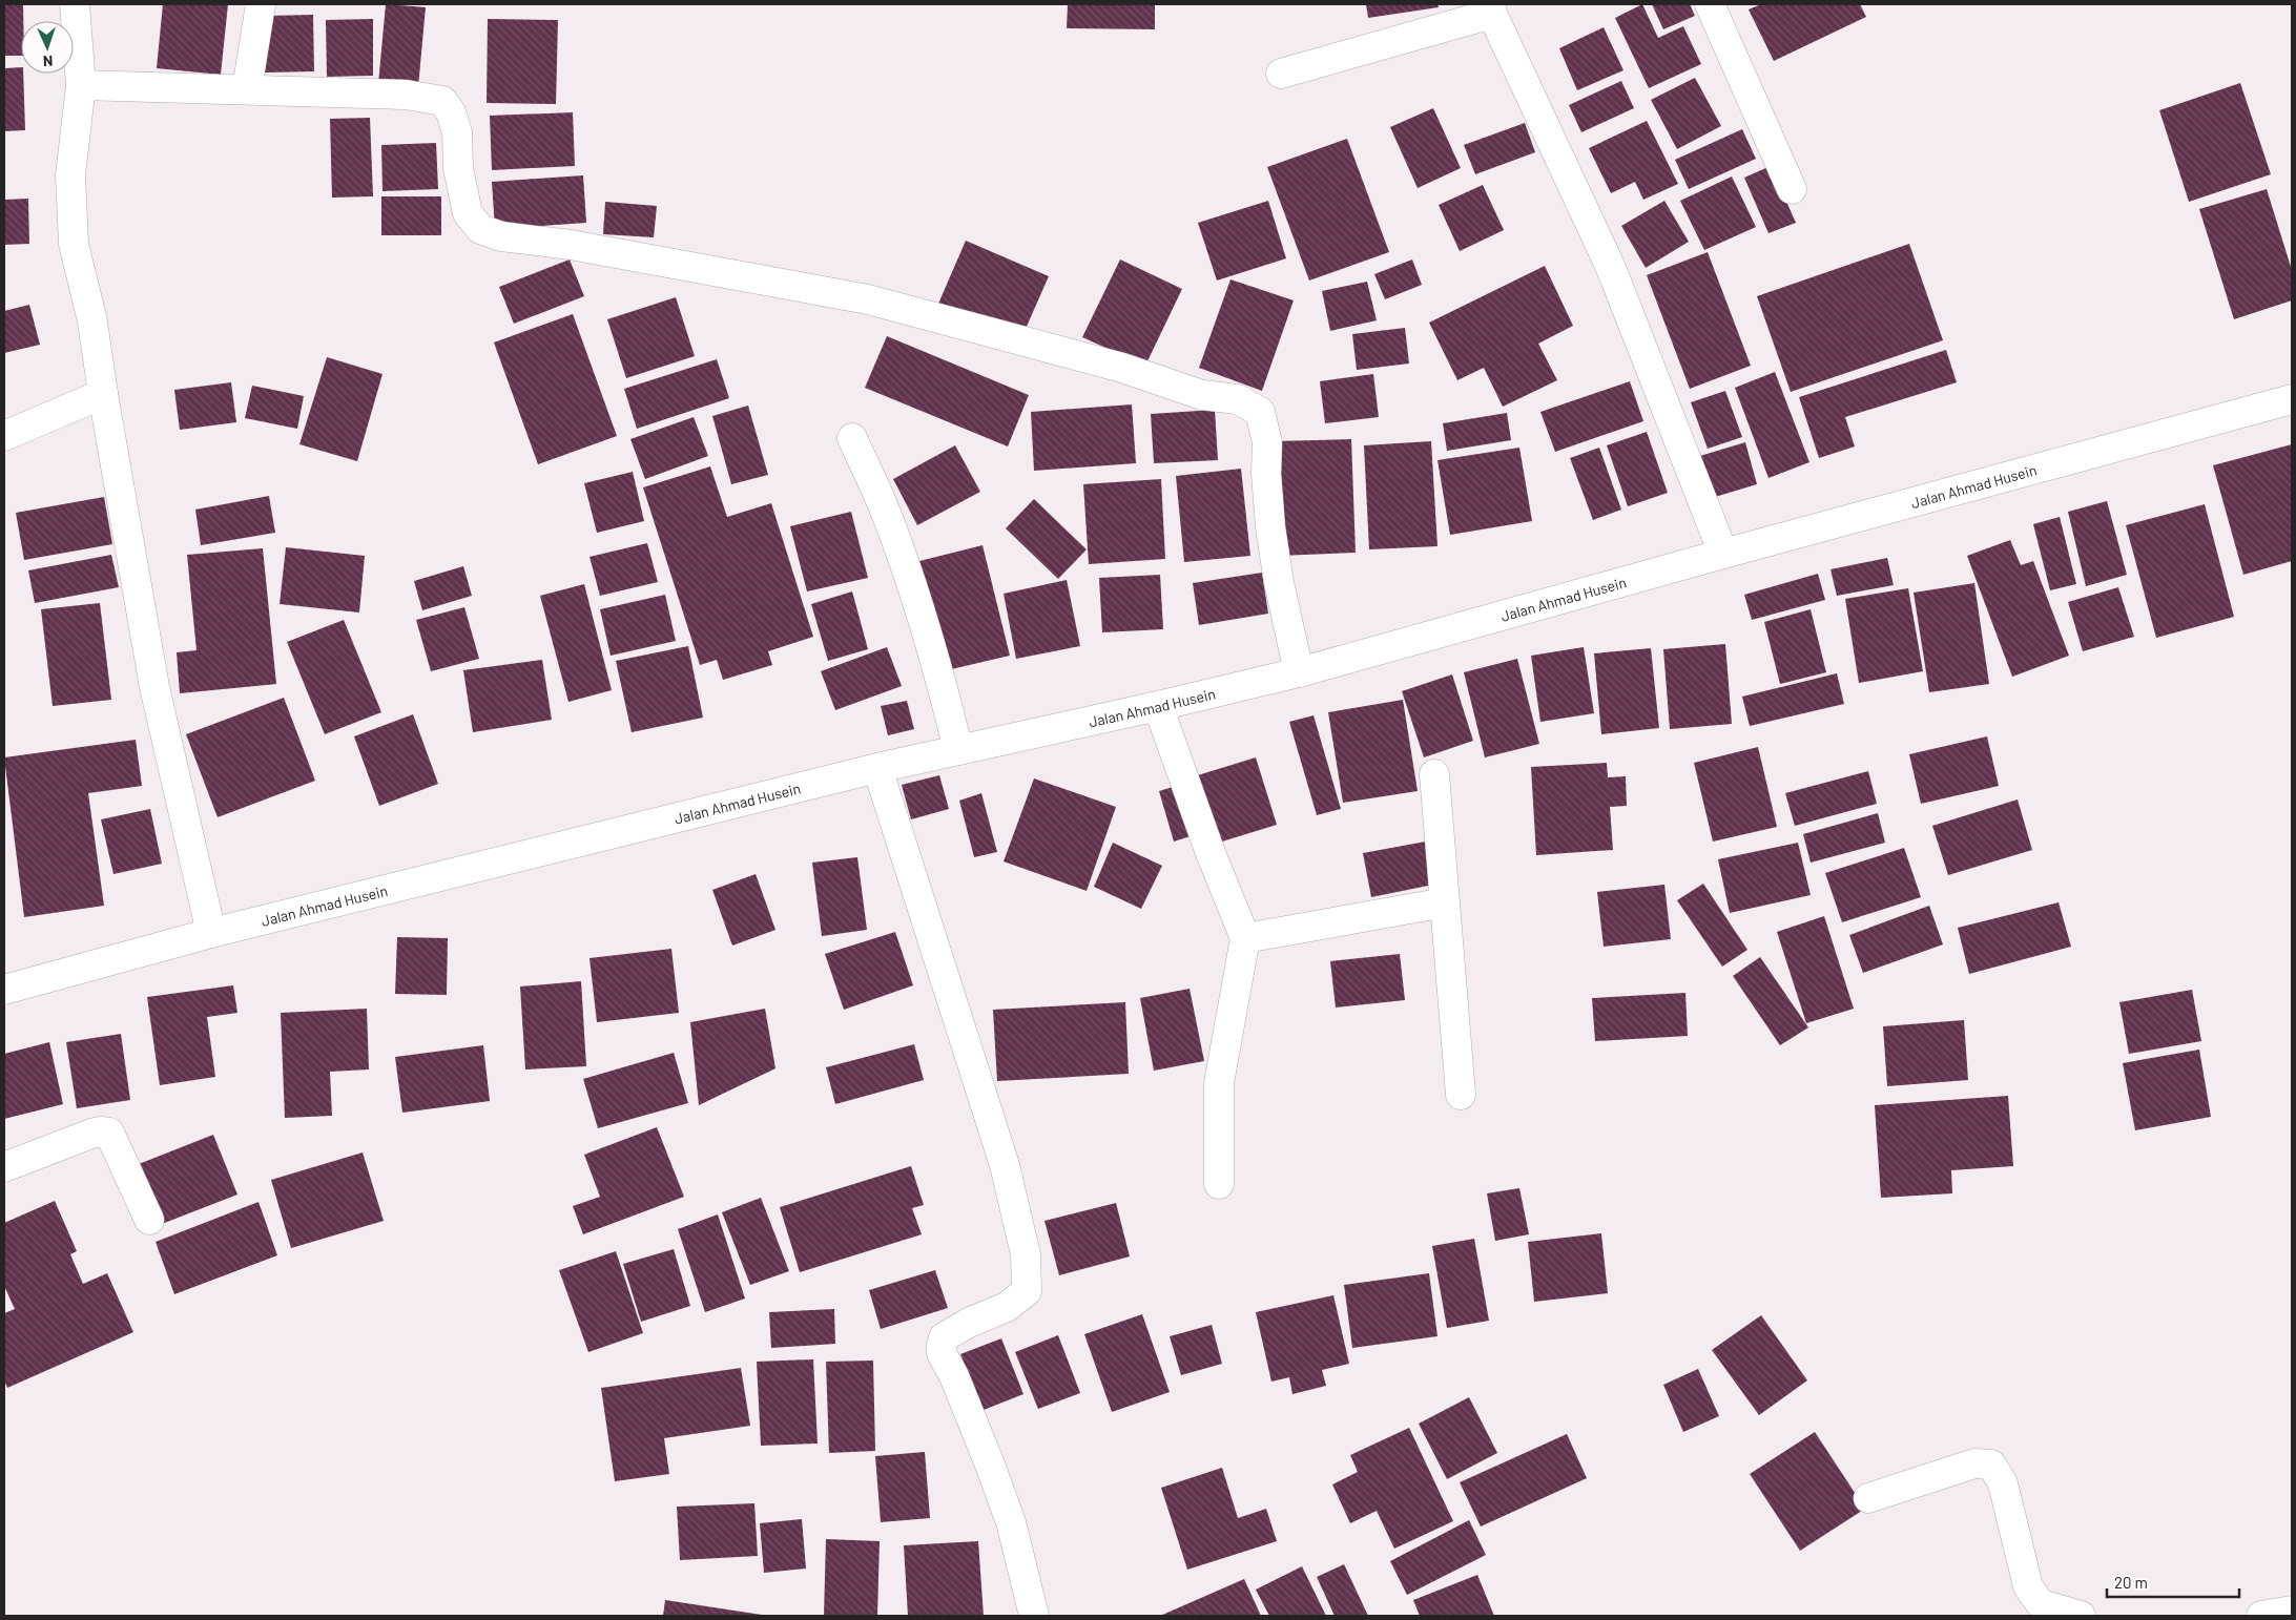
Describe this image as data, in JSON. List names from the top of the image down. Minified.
{"streets":{"street":["Jalan Ahmad Husein"]},"scale_bar":"20 m","north":"bottom"}
